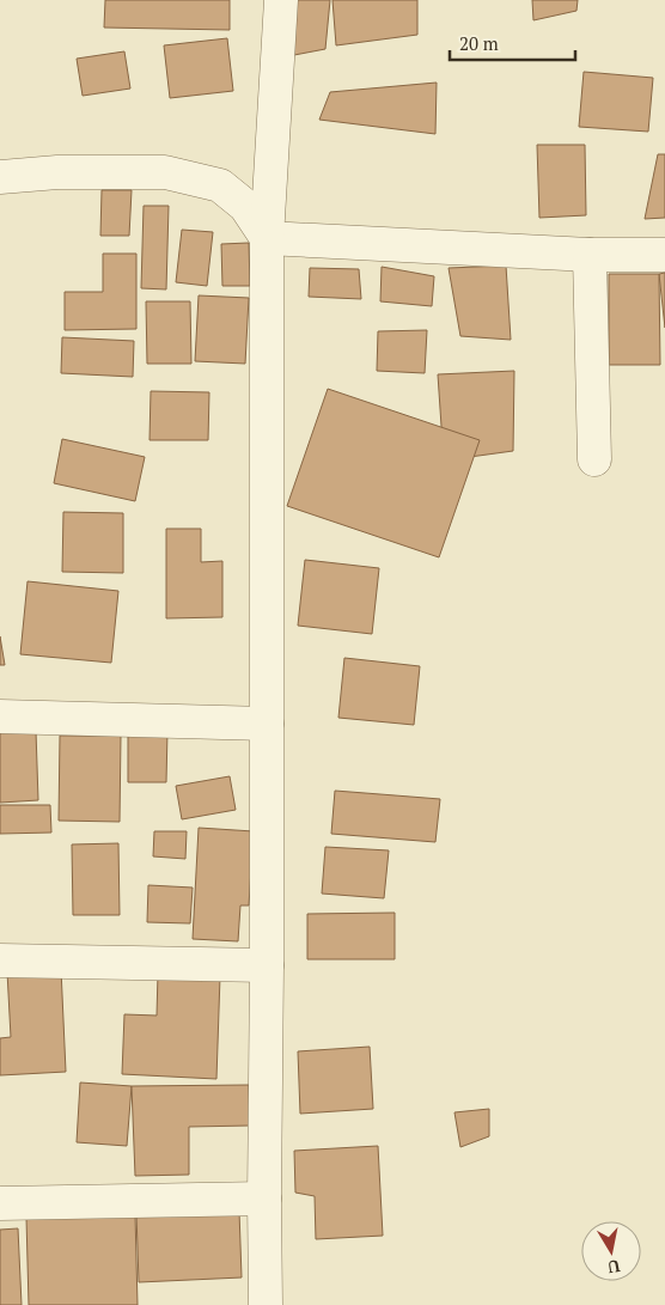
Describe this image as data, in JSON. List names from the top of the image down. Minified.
{"scale_bar":"20 m","north":"bottom"}
